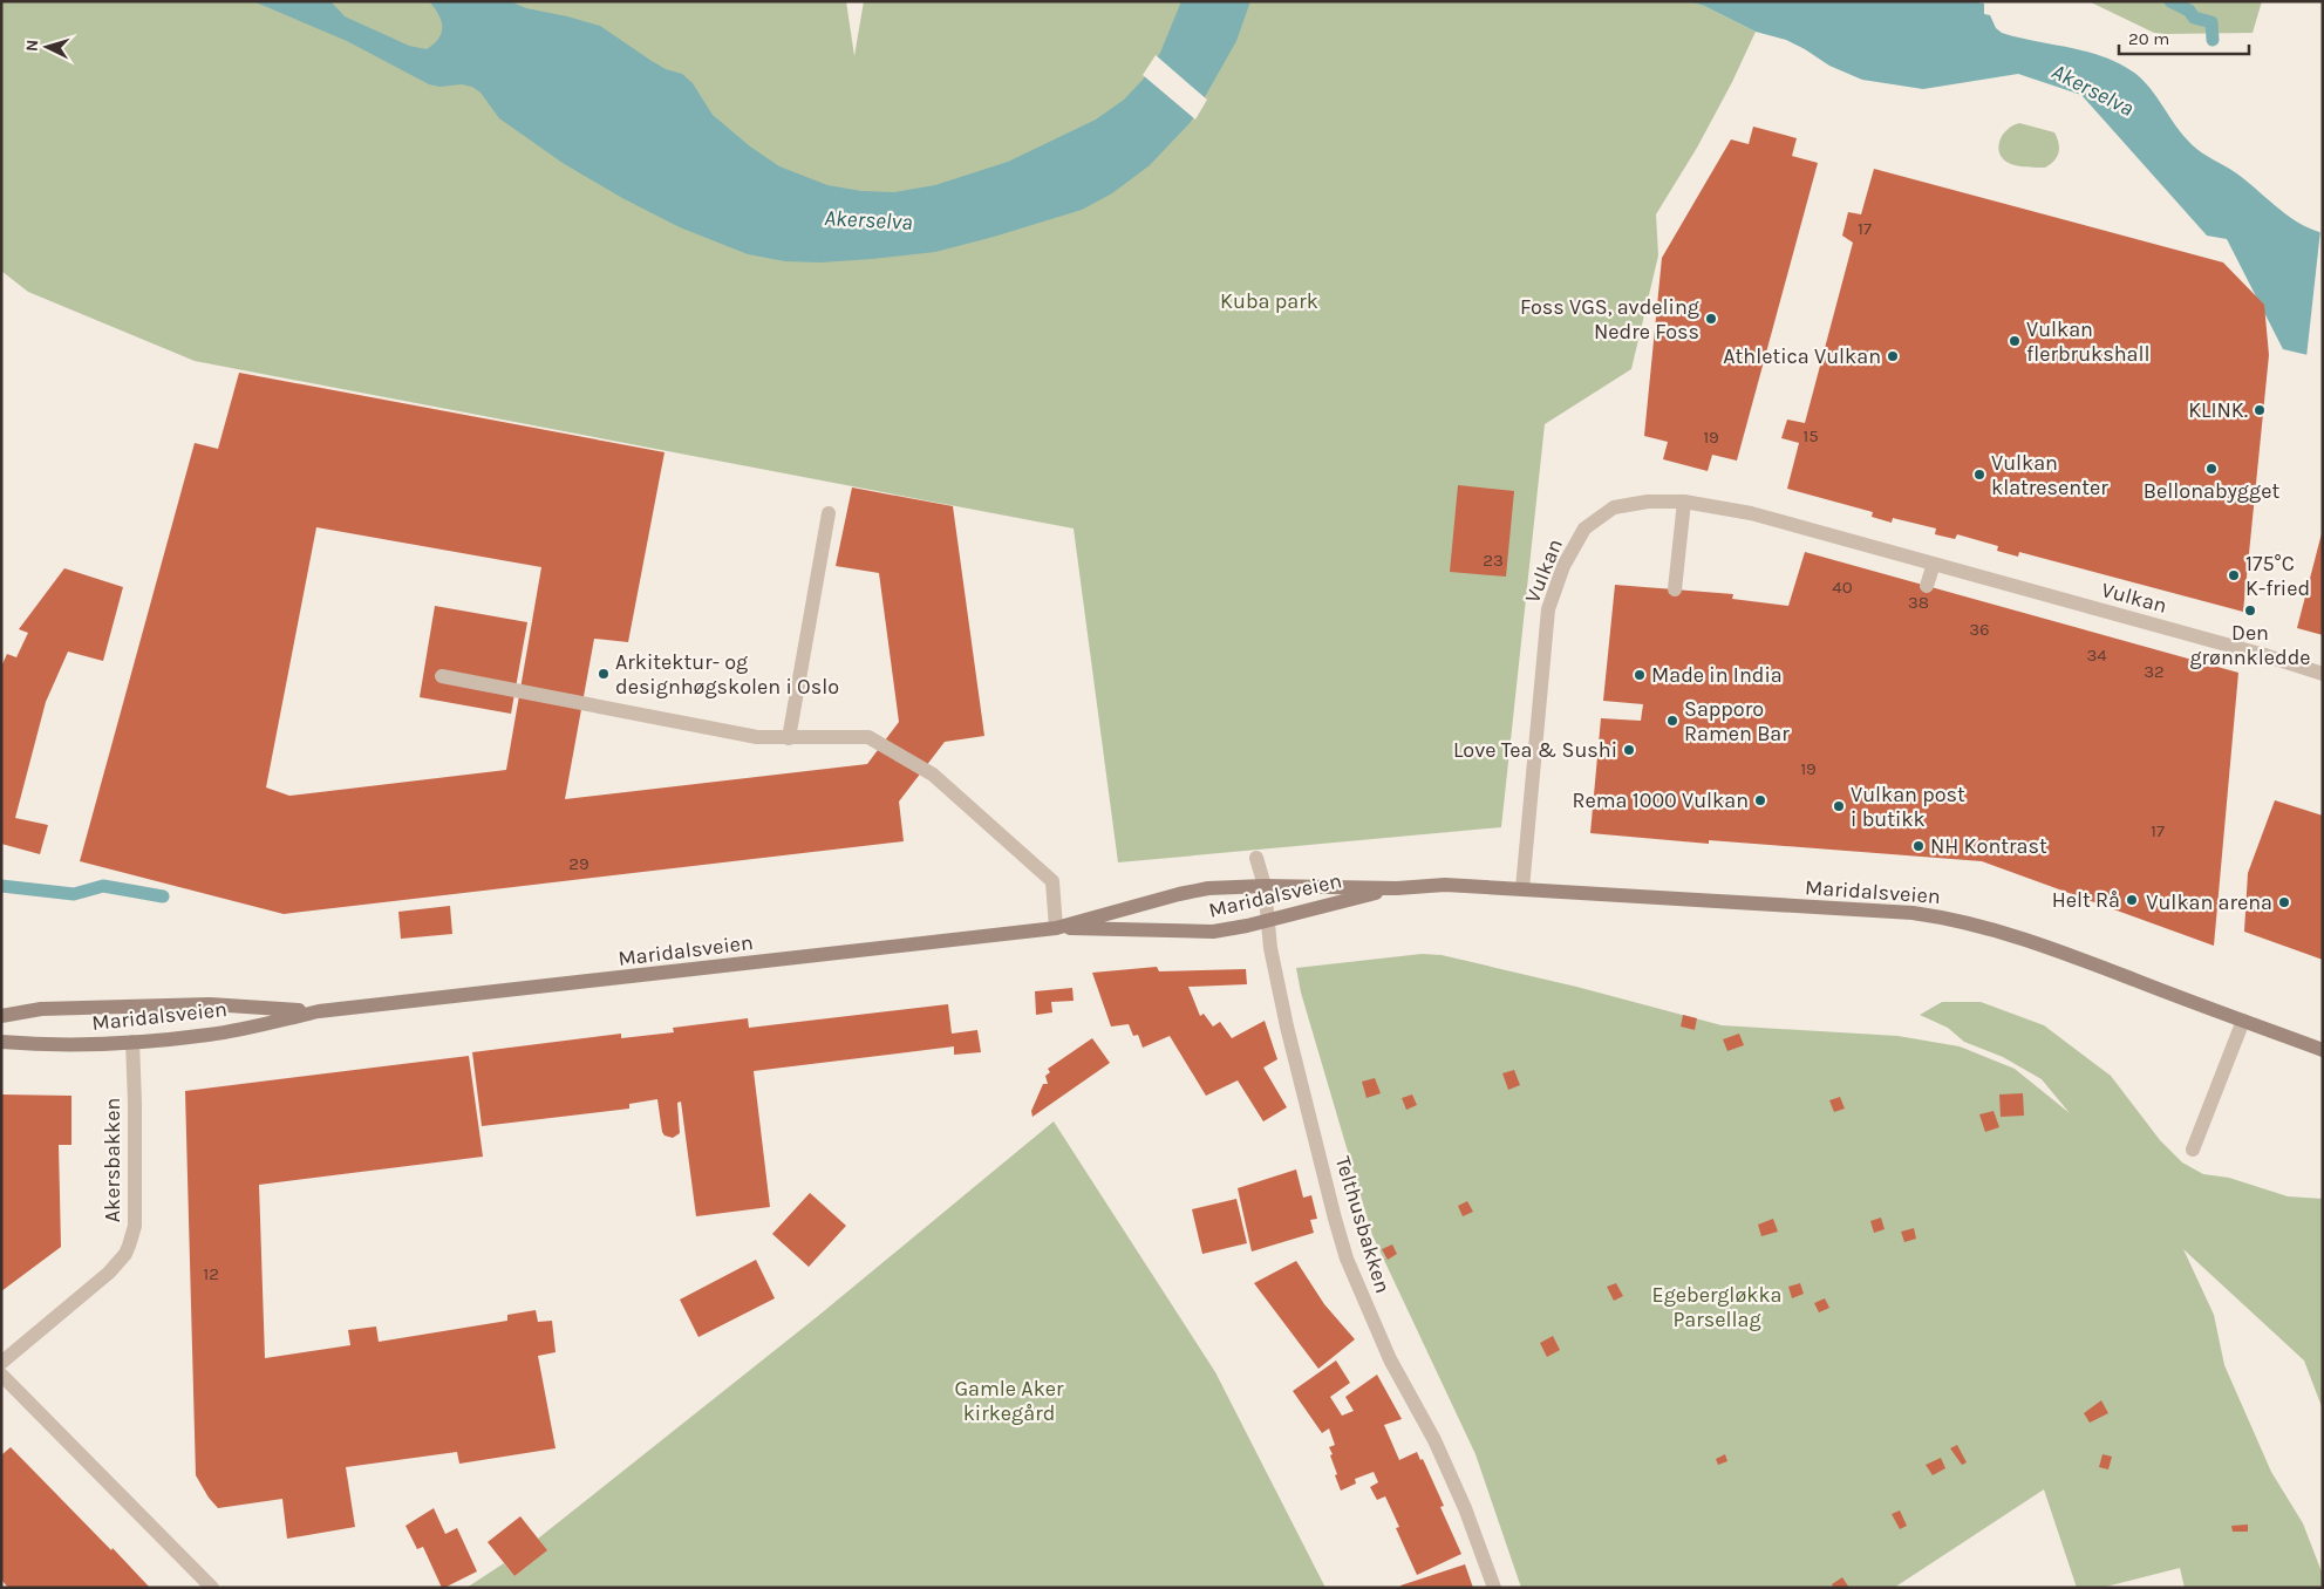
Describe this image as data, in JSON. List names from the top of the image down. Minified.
{"streets":{"main road":["Maridalsveien"],"street":["Vulkan","Akersbakken","Telthusbakken"]},"crossings":[["Vulkan","Maridalsveien"],["Maridalsveien","Akersbakken"],["Maridalsveien","Telthusbakken"]],"water":["Akerselva"],"parks":["Kuba park","Egebergløkka Parsellag","Gamle Aker kirkegård"],"places":["Foss VGS, avdeling Nedre Foss","Vulkan flerbrukshall","Athletica Vulkan","KLINK.","Bellonabygget","Vulkan klatresenter","175°C K-fried","Den grønnkledde","Arkitektur- og designhøgskolen i Oslo","Made in India","Sapporo Ramen Bar","Love Tea & Sushi","Rema 1000 Vulkan","Vulkan post i butikk","NH Kontrast","Helt Rå","Vulkan arena"],"house_numbers":["17","15","19","23","40","38","36","34","32","19","17","29","12"],"scale_bar":"20 m","north":"left"}
